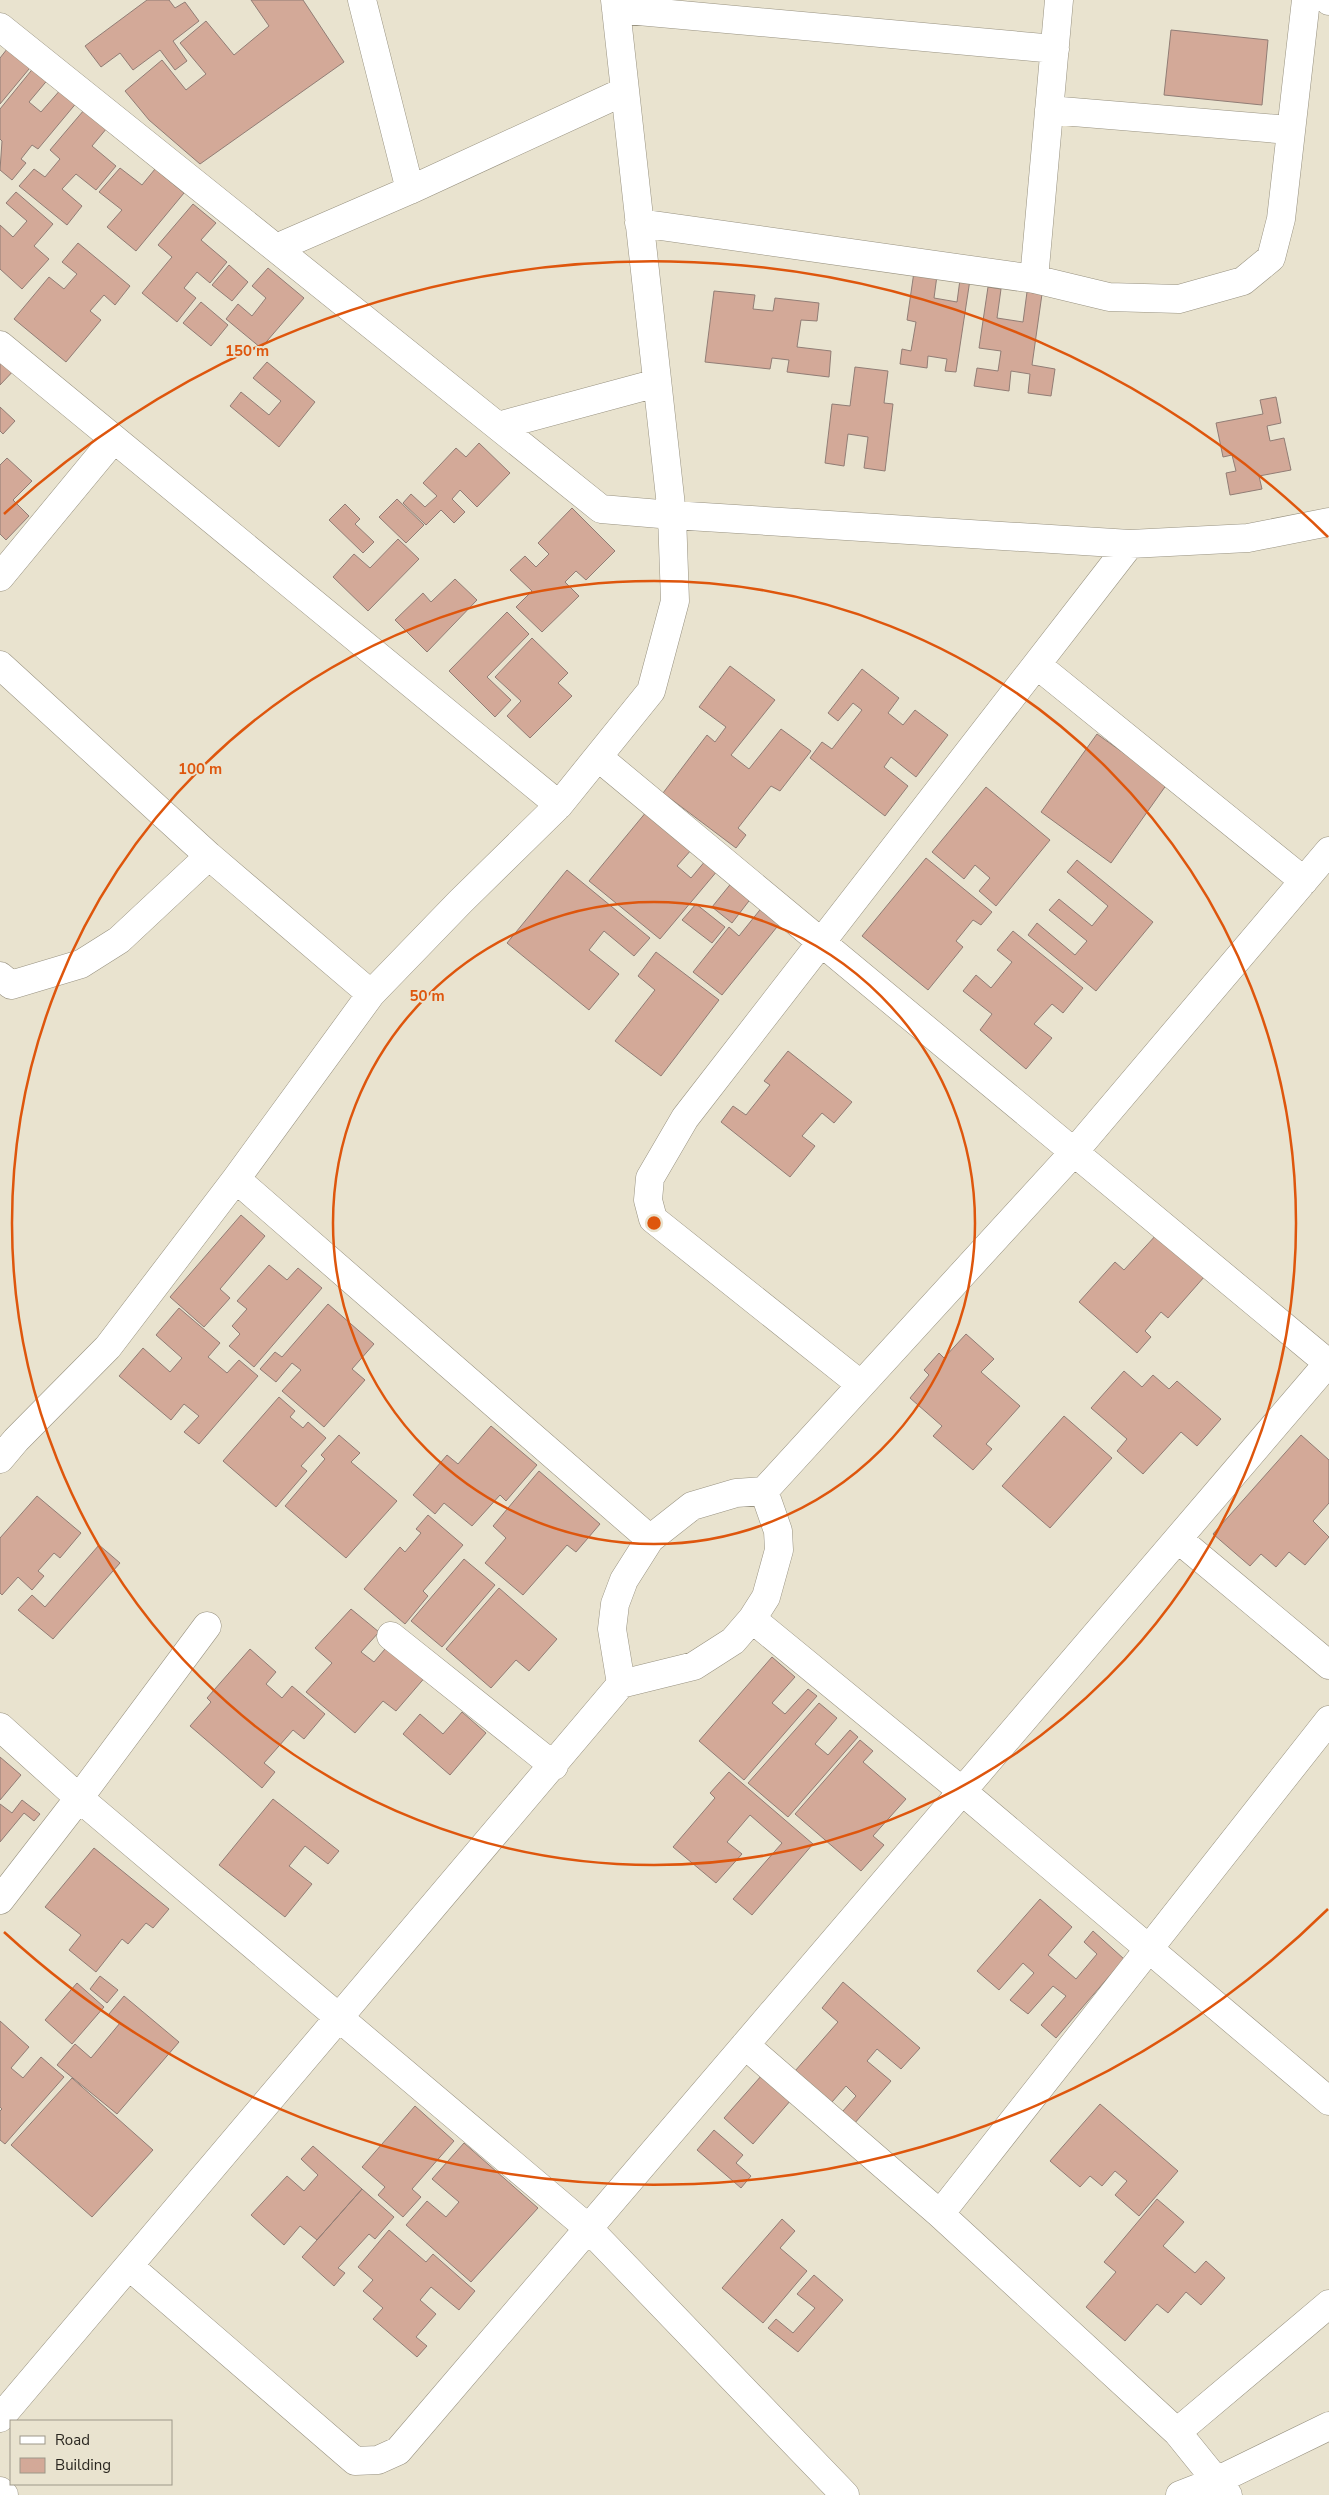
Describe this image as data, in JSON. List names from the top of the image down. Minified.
{"legend":["Road","Building"],"rings":["150 m","100 m","50 m"]}
